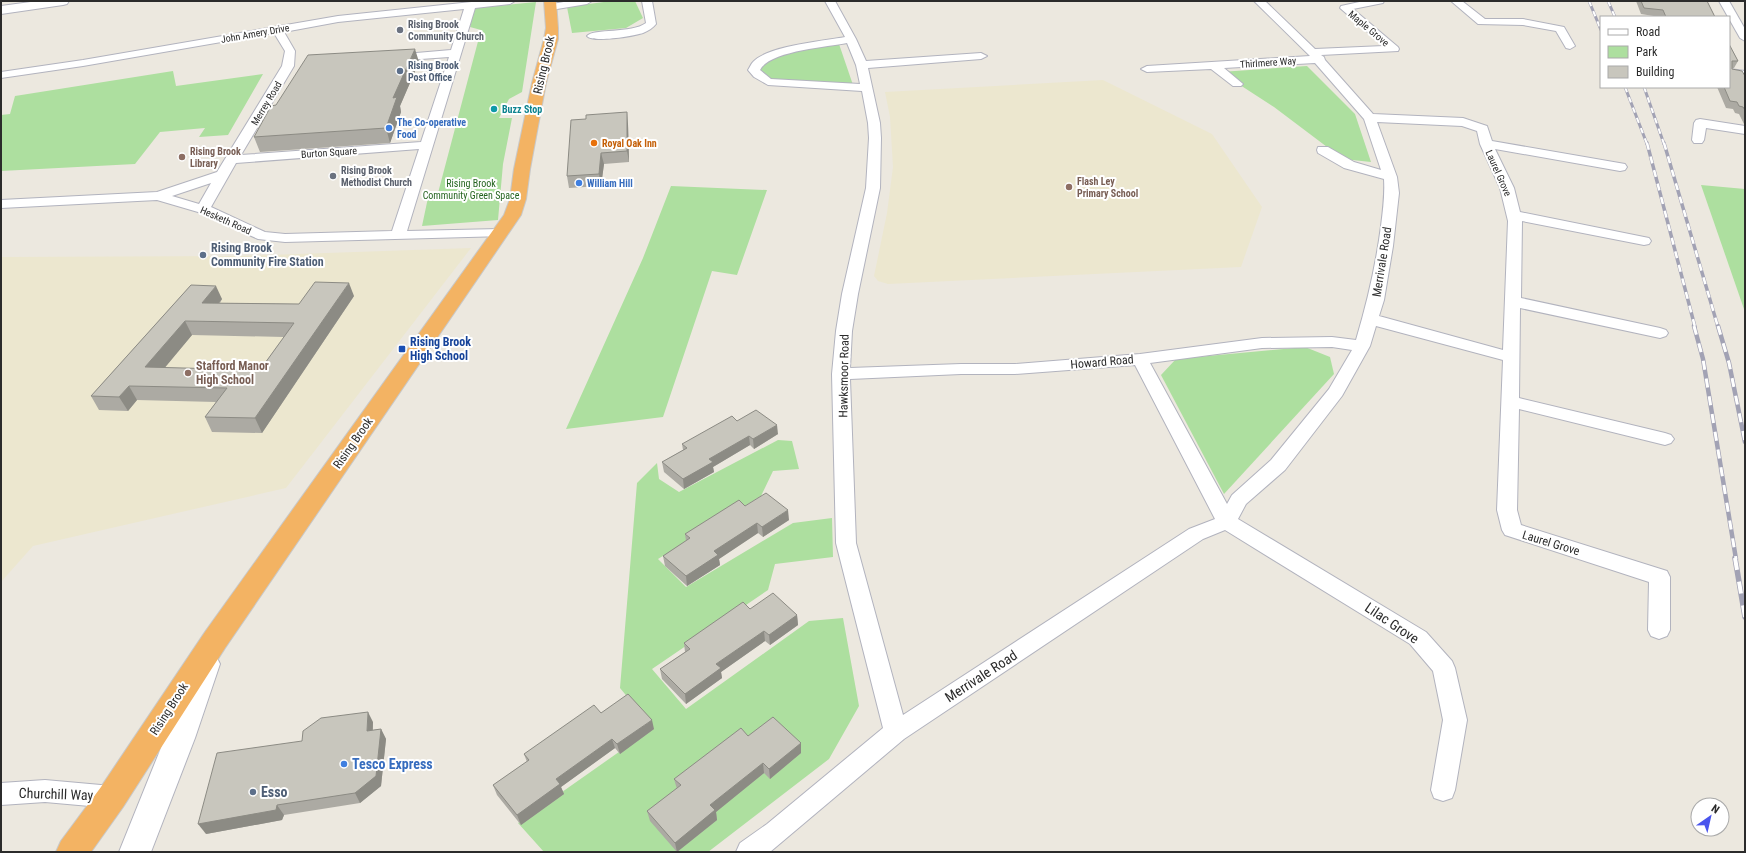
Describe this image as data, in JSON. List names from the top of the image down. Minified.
{"streets":{"highway":["Rising Brook"],"street":["Maple Grove","John Amery Drive","Thirlmere Way","Merrey Road","Burton Square","Laurel Grove","Hesketh Road","Merrivale Road","Howard Road","Hawksmoor Road","Lilac Grove","Churchill Way"]},"crossings":[["Maple Grove","Thirlmere Way"],["Maple Grove","Merrivale Road"],["John Amery Drive","Merrey Road"],["Thirlmere Way","Merrivale Road"],["Rising Brook","Hesketh Road"],["Rising Brook","Churchill Way"],["Merrey Road","Burton Square"],["Merrey Road","Hesketh Road"],["Laurel Grove","Merrivale Road"],["Merrivale Road","Howard Road"],["Merrivale Road","Hawksmoor Road"],["Merrivale Road","Lilac Grove"],["Howard Road","Hawksmoor Road"]],"parks":["Rising Brook Community Green Space"],"places":{"other":["Rising Brook Community Church","Rising Brook Post Office","Buzz Stop","The Co-operative Food","Royal Oak Inn","Rising Brook Library","Rising Brook Methodist Church","William Hill","Flash Ley Primary School","Rising Brook Community Fire Station","Stafford Manor High School","Tesco Express","Esso"],"transit":["Rising Brook High School"]},"legend":["Road","Park","Building"],"north":"top right"}
